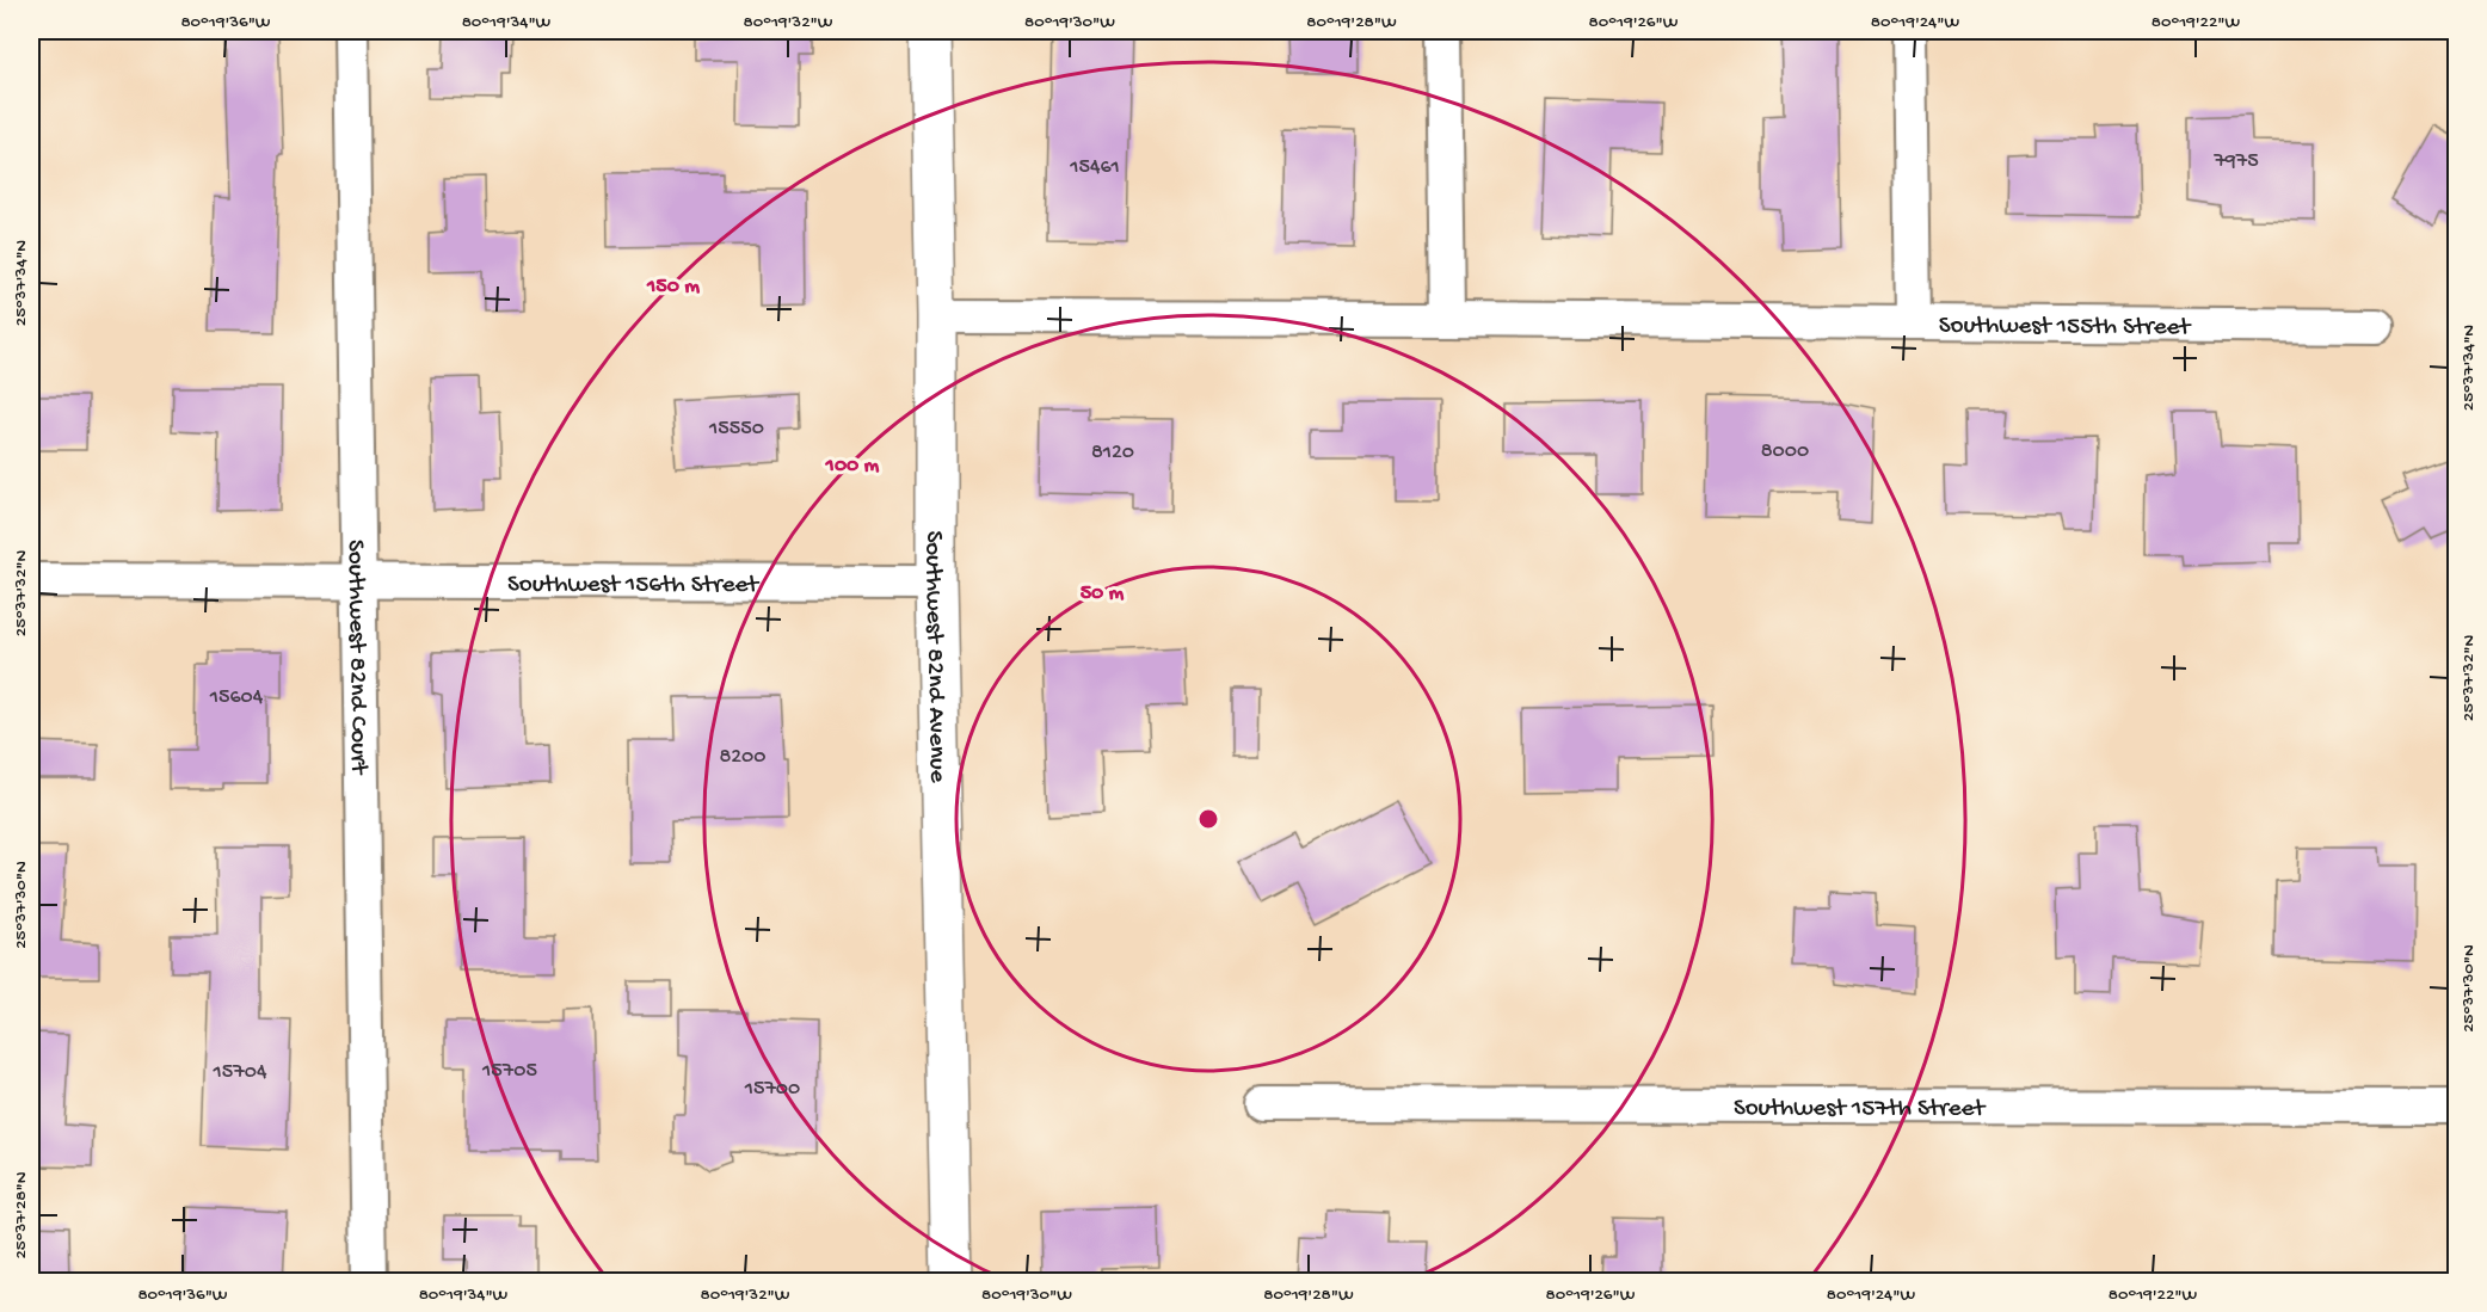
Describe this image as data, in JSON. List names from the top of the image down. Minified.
{"streets":{"street":["Southwest 155th Street","Southwest 156th Street","Southwest 82nd Court","Southwest 82nd Avenue","Southwest 157th Street"]},"crossings":[["Southwest 155th Street","Southwest 82nd Avenue"],["Southwest 156th Street","Southwest 82nd Court"],["Southwest 156th Street","Southwest 82nd Avenue"]],"house_numbers":["7975","15461","15550","8000","8120","15604","8200","15705","15704","15700"],"coordinates":["80°19'36\"W","80°19'34\"W","80°19'32\"W","80°19'30\"W","80°19'28\"W","80°19'26\"W","80°19'24\"W","80°19'22\"W","25°37'34\"N","25°37'32\"N","25°37'30\"N","25°37'28\"N"],"rings":["150 m","100 m","50 m"]}
